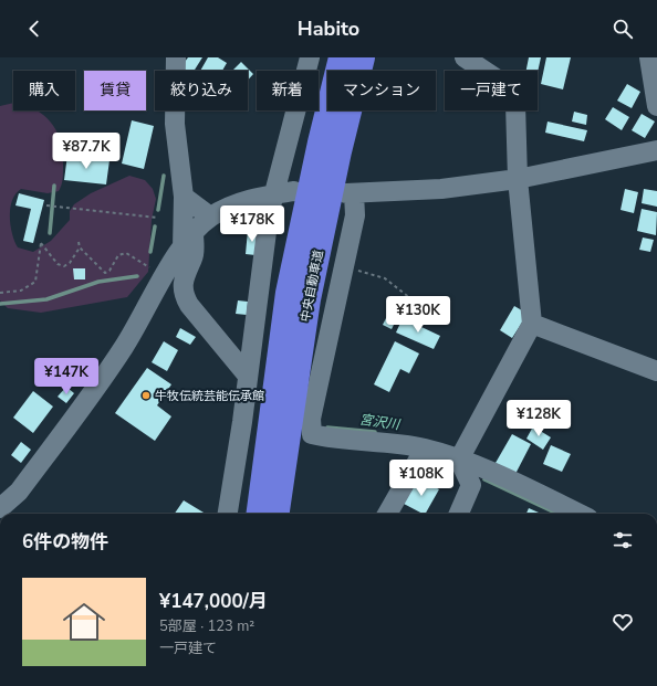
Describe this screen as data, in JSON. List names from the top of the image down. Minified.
{"streets":{"highway":["中央自動車道"]},"water":["宮沢川"],"places":["牛牧伝統芸能伝承館"],"page":{"header":"Habito","chip":["購入","賃貸","絞り込み","新着","マンション","一戸建て"],"price":["¥87.7K","¥178K","¥130K","¥147K","¥128K","¥108K"],"heading":"6件の物件","list":[{"name":"¥147,000/月","note":"5部屋 · 123 m² · 一戸建て"}]}}
